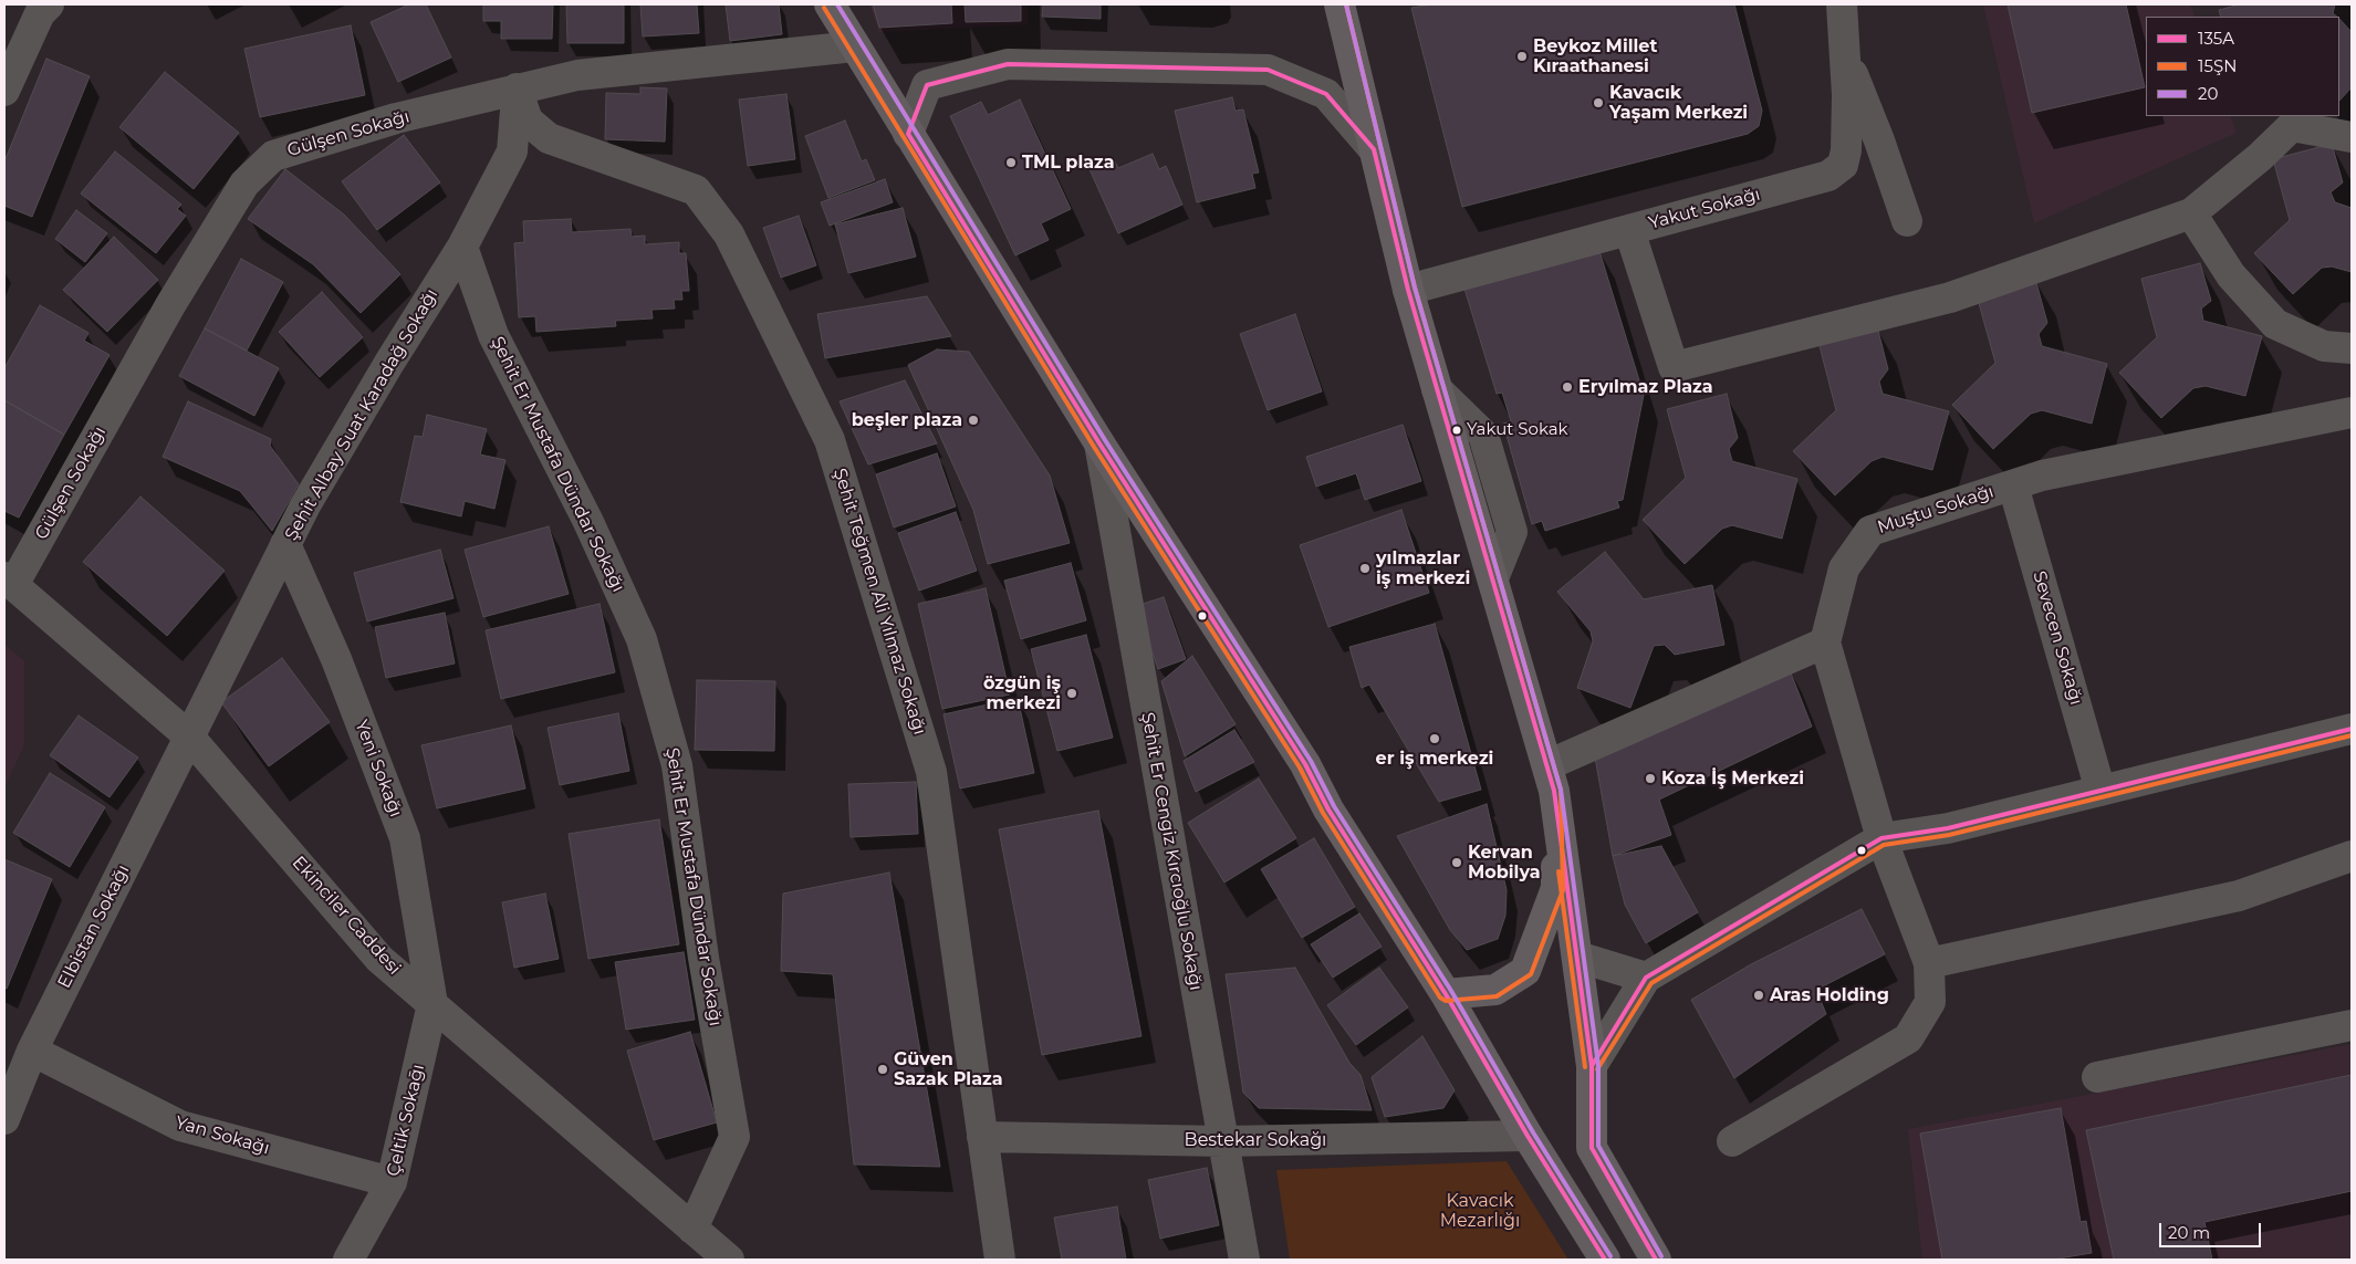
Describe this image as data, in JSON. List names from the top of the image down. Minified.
{"streets":{"street":["Gülşen Sokağı","Yakut Sokağı","Şehit Albay Suat Karadağ Sokağı","Şehit Er Mustafa Dündar Sokağı","Muştu Sokağı","Şehit Teğmen Ali Yılmaz Sokağı","Sevecen Sokağı","Yeni Sokağı","Şehit Er Cengiz Kırcıoğlu Sokağı","Ekinciler Caddesi","Elbistan Sokağı","Çeltik Sokaḡı","Yan Sokağı","Bestekar Sokağı"]},"crossings":[["Gülşen Sokağı","Şehit Albay Suat Karadağ Sokağı"],["Gülşen Sokağı","Şehit Teğmen Ali Yılmaz Sokağı"],["Gülşen Sokağı","Ekinciler Caddesi"],["Şehit Albay Suat Karadağ Sokağı","Şehit Er Mustafa Dündar Sokağı"],["Şehit Albay Suat Karadağ Sokağı","Şehit Teğmen Ali Yılmaz Sokağı"],["Şehit Albay Suat Karadağ Sokağı","Yeni Sokağı"],["Şehit Albay Suat Karadağ Sokağı","Ekinciler Caddesi"],["Şehit Albay Suat Karadağ Sokağı","Elbistan Sokağı"],["Şehit Er Mustafa Dündar Sokağı","Ekinciler Caddesi"],["Muştu Sokağı","Sevecen Sokağı"],["Şehit Teğmen Ali Yılmaz Sokağı","Bestekar Sokağı"],["Yeni Sokağı","Ekinciler Caddesi"],["Yeni Sokağı","Çeltik Sokaḡı"],["Şehit Er Cengiz Kırcıoğlu Sokağı","Bestekar Sokağı"],["Ekinciler Caddesi","Elbistan Sokağı"],["Ekinciler Caddesi","Çeltik Sokaḡı"],["Elbistan Sokağı","Yan Sokağı"],["Çeltik Sokaḡı","Yan Sokağı"]],"parks":["Kavacık Mezarlığı"],"places":["Beykoz Millet Kıraathanesi","Kavacık Yaşam Merkezi","TML plaza","Eryılmaz Plaza","beşler plaza","Yakut Sokak","yılmazlar iş merkezi","özgün iş merkezi","er iş merkezi","Koza İş Merkezi","Kervan Mobilya","Aras Holding","Güven Sazak Plaza"],"lines":["transit line 15ŞN","transit line 20","transit line 135A"],"legend":["135A","15ŞN","20"],"scale_bar":"20 m"}
